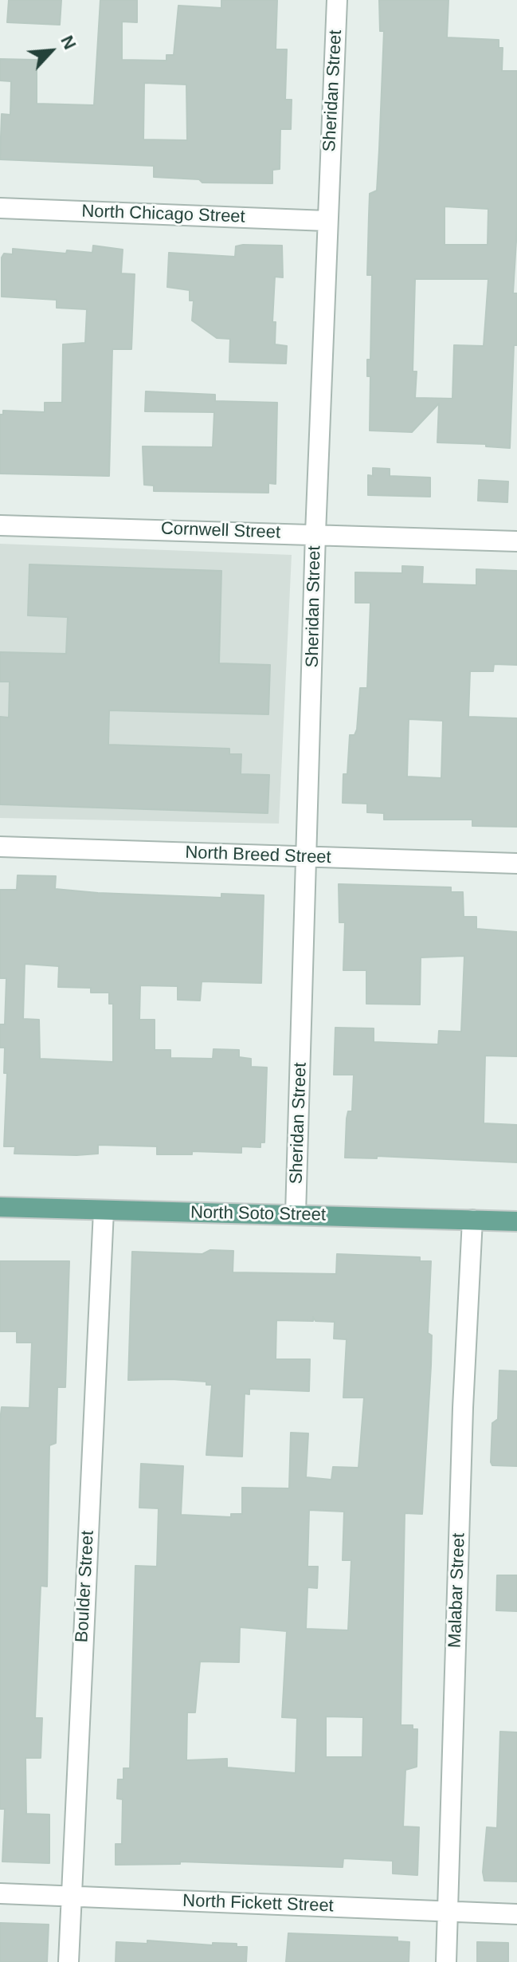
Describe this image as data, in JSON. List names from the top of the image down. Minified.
{"streets":{"main road":["North Soto Street"],"street":["Sheridan Street","North Chicago Street","Cornwell Street","North Breed Street","Boulder Street","Malabar Street","North Fickett Street"]},"crossings":[["Sheridan Street","North Chicago Street"],["Sheridan Street","Cornwell Street"],["Sheridan Street","North Breed Street"],["Sheridan Street","North Soto Street"],["North Soto Street","Boulder Street"],["North Soto Street","Malabar Street"],["Boulder Street","North Fickett Street"],["Malabar Street","North Fickett Street"]],"north":"top right"}
